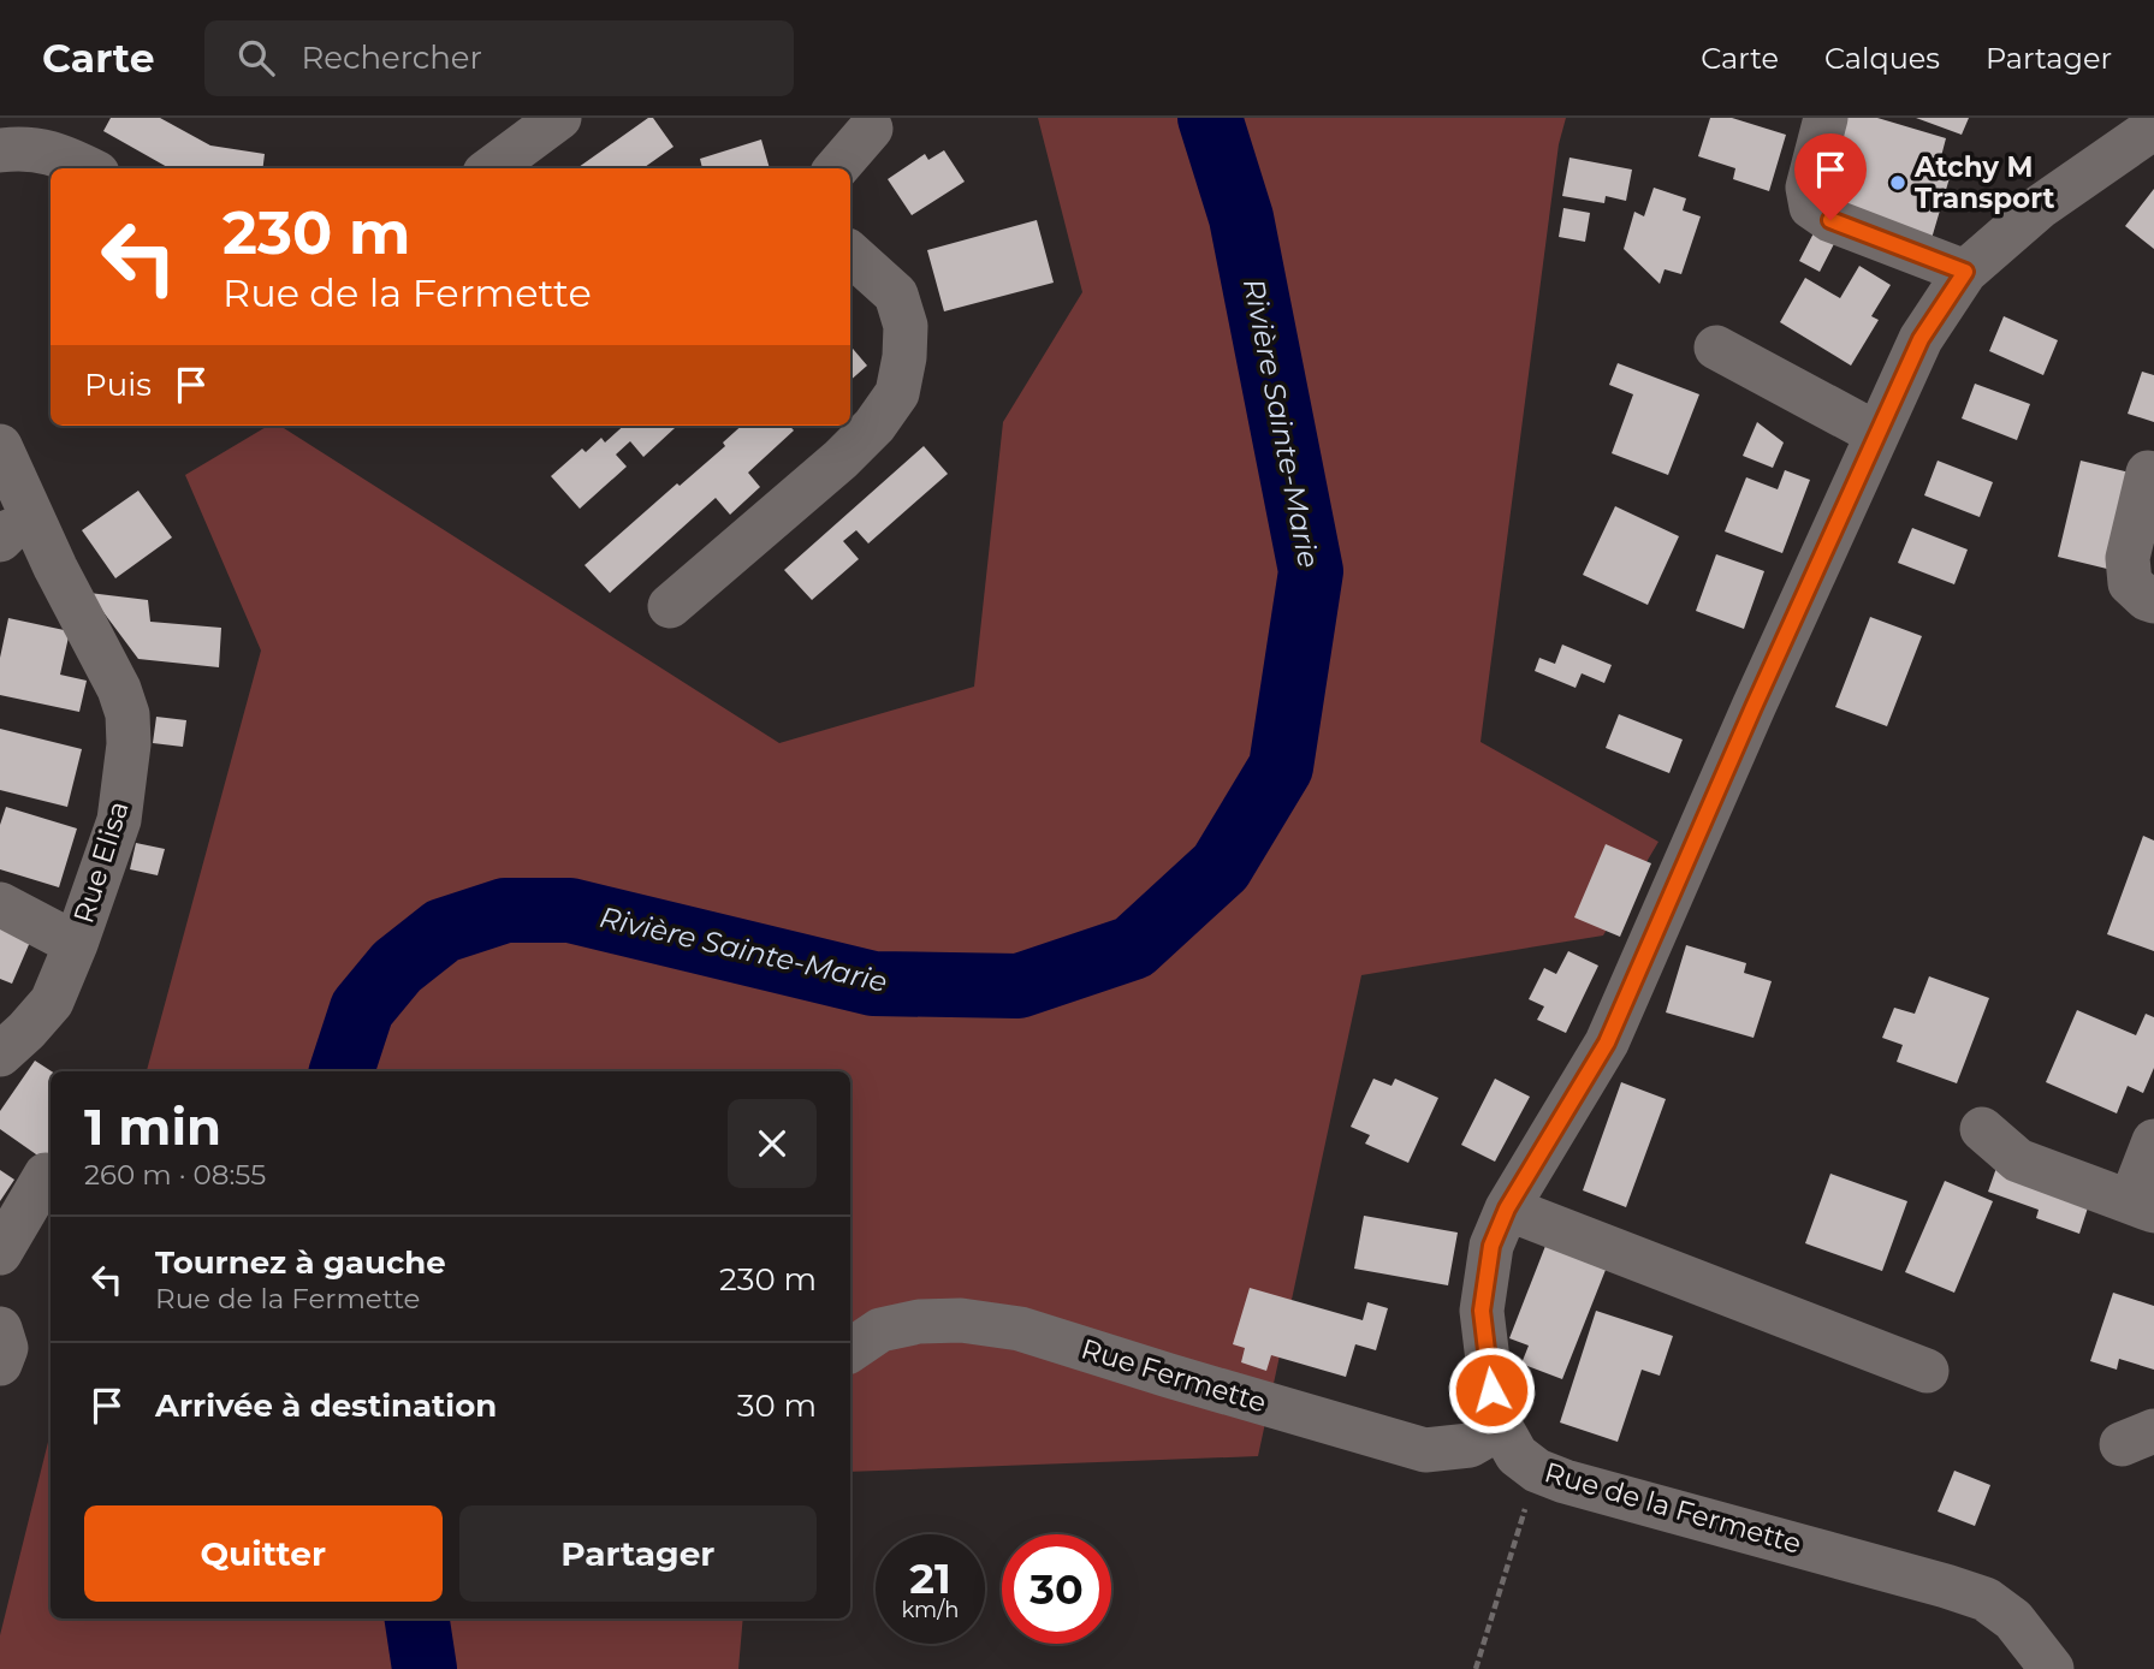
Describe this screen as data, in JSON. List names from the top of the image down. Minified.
{"streets":{"street":["Rue Elisa","Rue Fermette","Rue de la Fermette"]},"crossings":[["Rue Fermette","Rue de la Fermette"]],"water":["Rivière Sainte-Marie"],"places":["Atchy M Transport"],"page":{"header":"Carte","search":"Rechercher","nav":["Carte","Calques","Partager"],"turn":["230 m","Rue de la Fermette"],"then":"Puis","heading":["1 min","260 m · 08:55"],"list":[{"name":"Tournez à gauche","note":"Rue de la Fermette","value":"230 m"},{"name":"Arrivée à destination","value":"30 m"}],"buttons":["Quitter","Partager"],"speed":"21 km/h","limit":"30"}}
